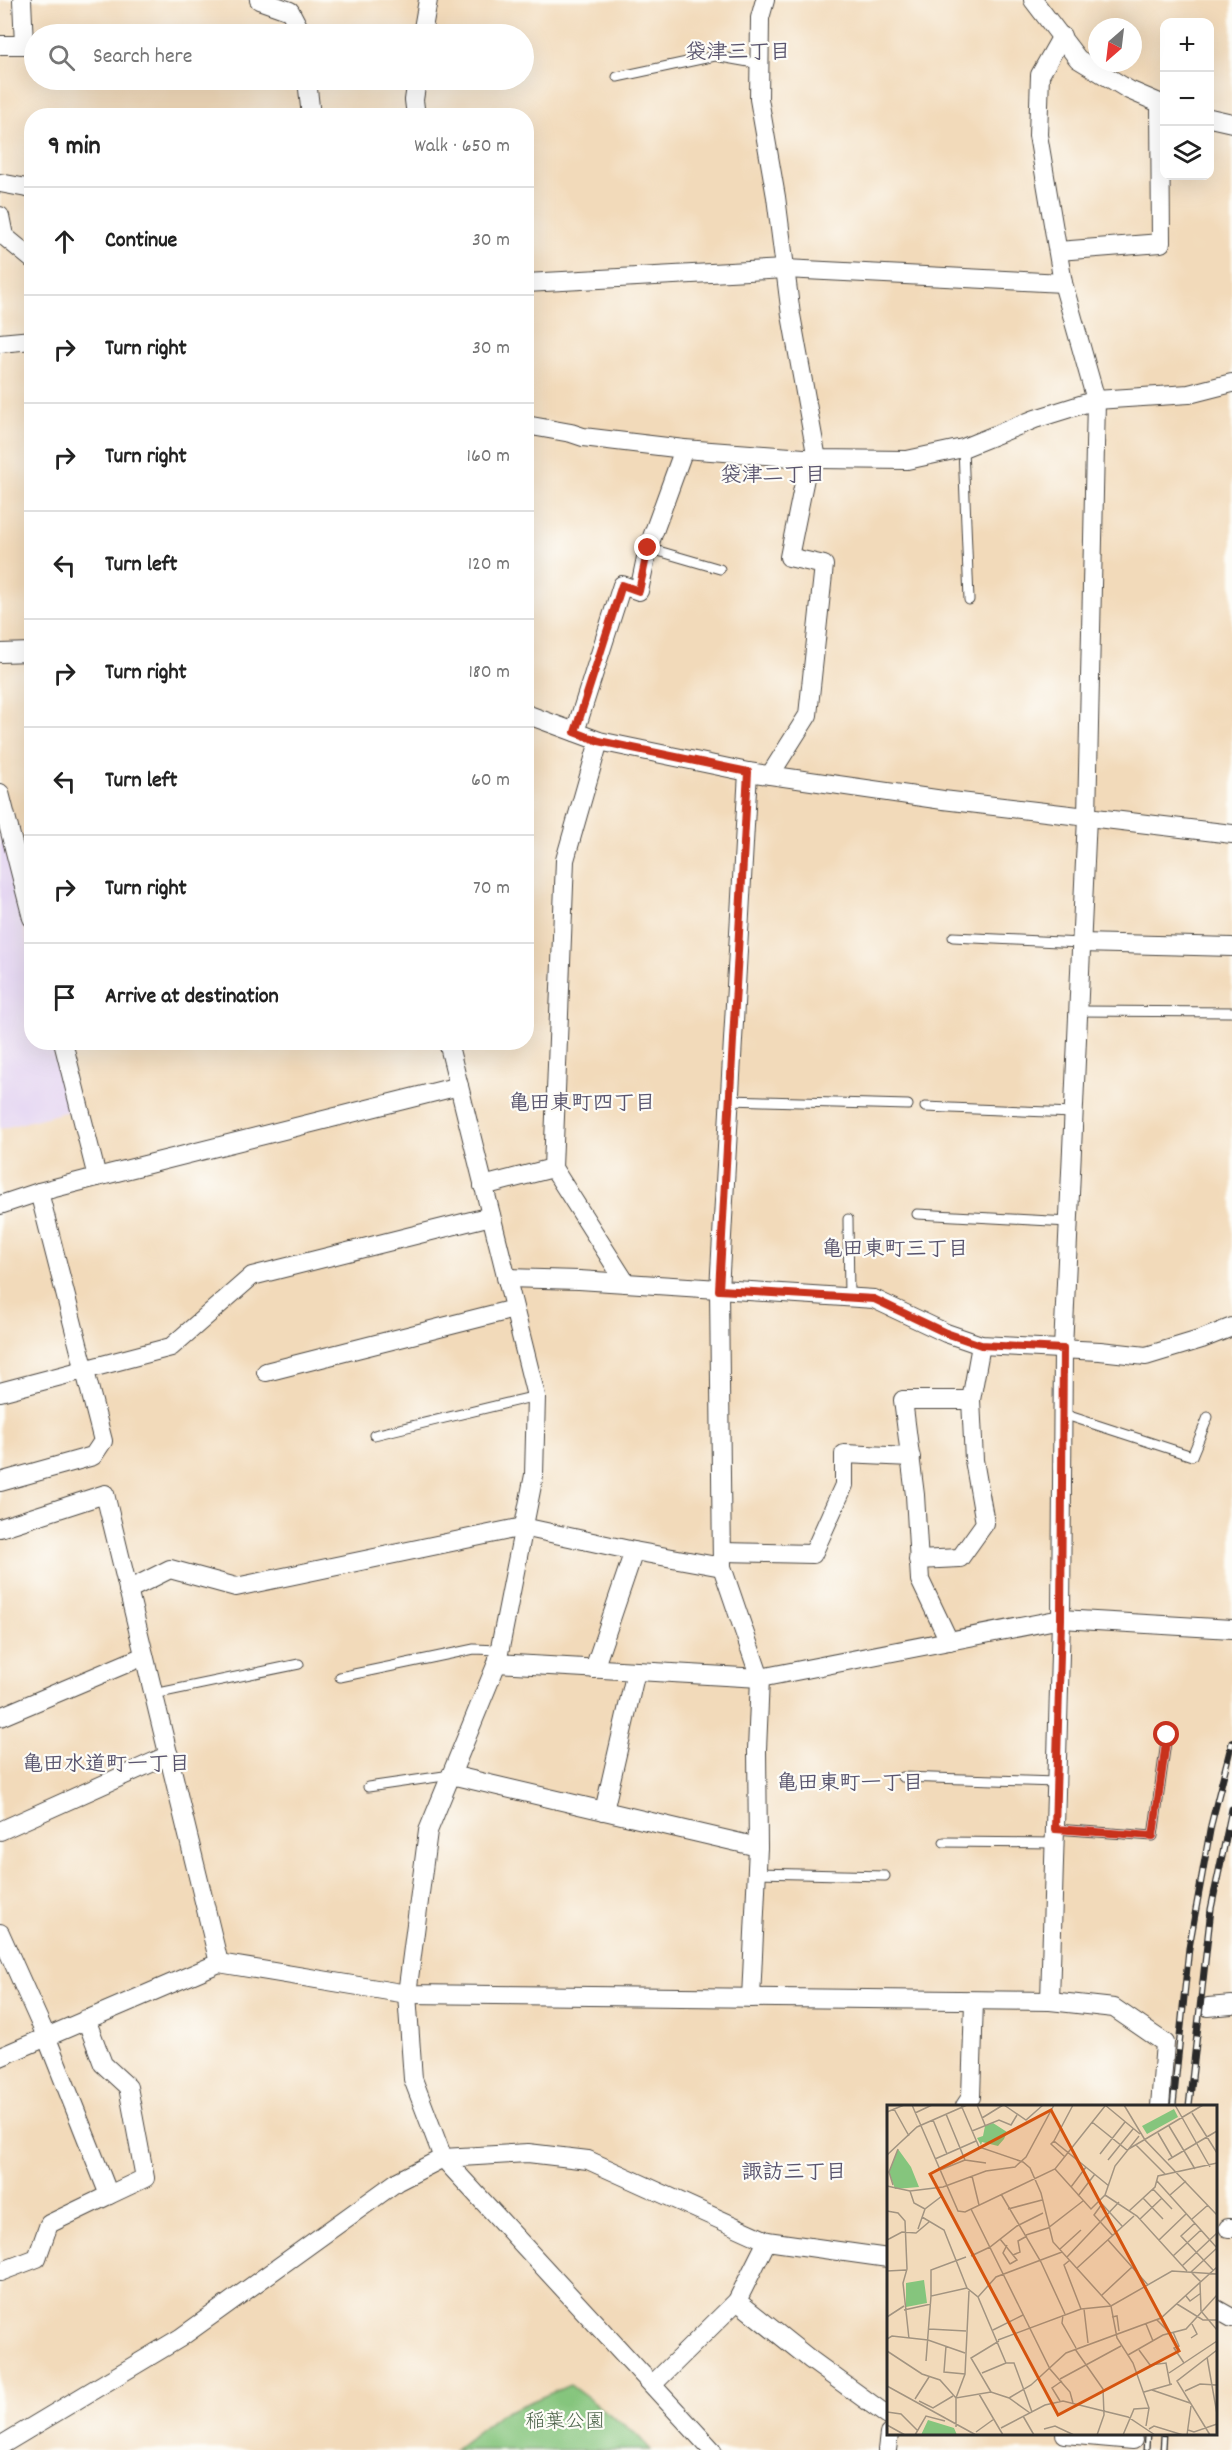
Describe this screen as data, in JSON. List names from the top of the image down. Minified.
{"districts":["袋津三丁目","袋津二丁目","亀田東町四丁目","亀田東町三丁目","亀田水道町一丁目","亀田東町一丁目","諏訪三丁目"],"parks":["稲葉公園"],"north":"bottom left","page":{"map_buttons":["+","−"],"search":"Search here","heading":["9 min","Walk · 650 m"],"list":[["Continue","30 m"],["Turn right","30 m"],["Turn right","160 m"],["Turn left","120 m"],["Turn right","180 m"],["Turn left","60 m"],["Turn right","70 m"],"Arrive at destination"]}}
